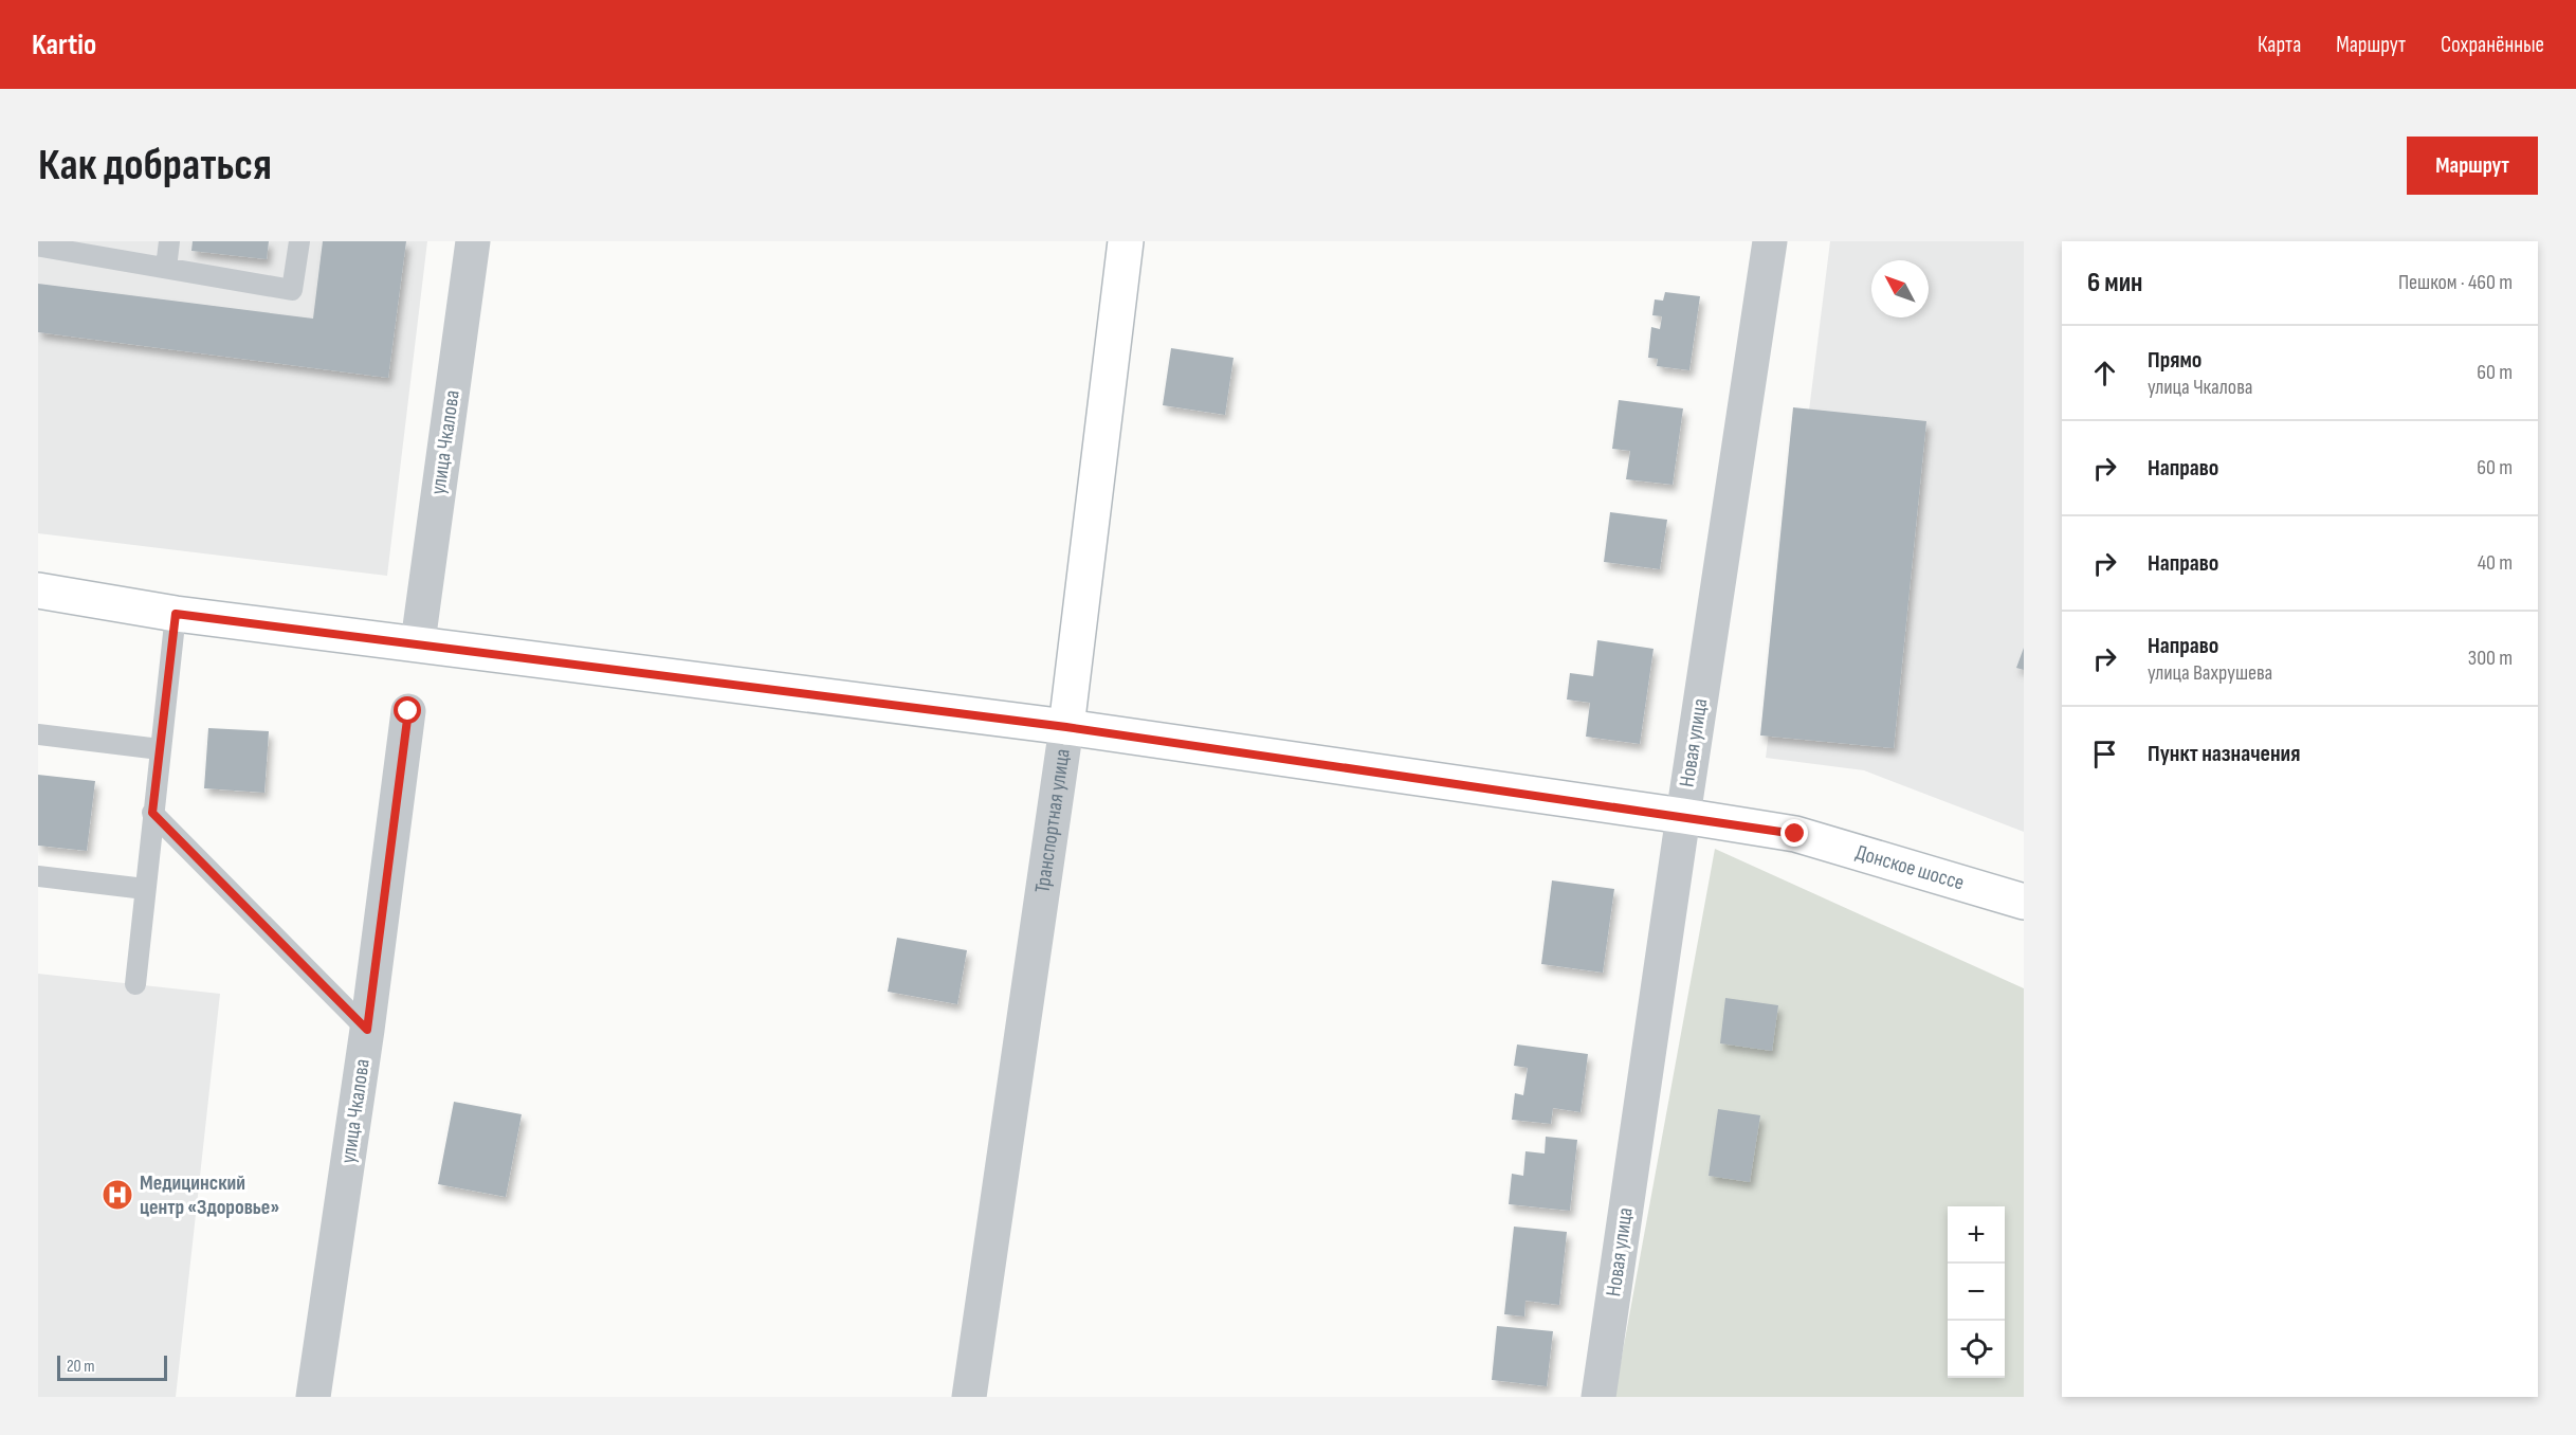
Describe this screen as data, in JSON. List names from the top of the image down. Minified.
{"streets":{"main road":["Транспортная улица","Донское шоссе"],"street":["улица Чкалова","Новая улица"]},"crossings":[["улица Чкалова","Донское шоссе"],["Новая улица","Донское шоссе"],["Транспортная улица","Донское шоссе"]],"places":{"hospital":["Медицинский центр «Здоровье»"]},"scale_bar":"20 m","north":"top left","page":{"header":"Kartio","nav":["Карта","Маршрут","Сохранённые"],"buttons":"Маршрут","title":"Как добраться","heading":["6 мин","Пешком · 460 m"],"list":[["Прямо","улица Чкалова","60 m"],["Направо","60 m"],["Направо","40 m"],["Направо","улица Вахрушева","300 m"],"Пункт назначения"],"map_buttons":["+","−"],"scale":"20 m"}}
